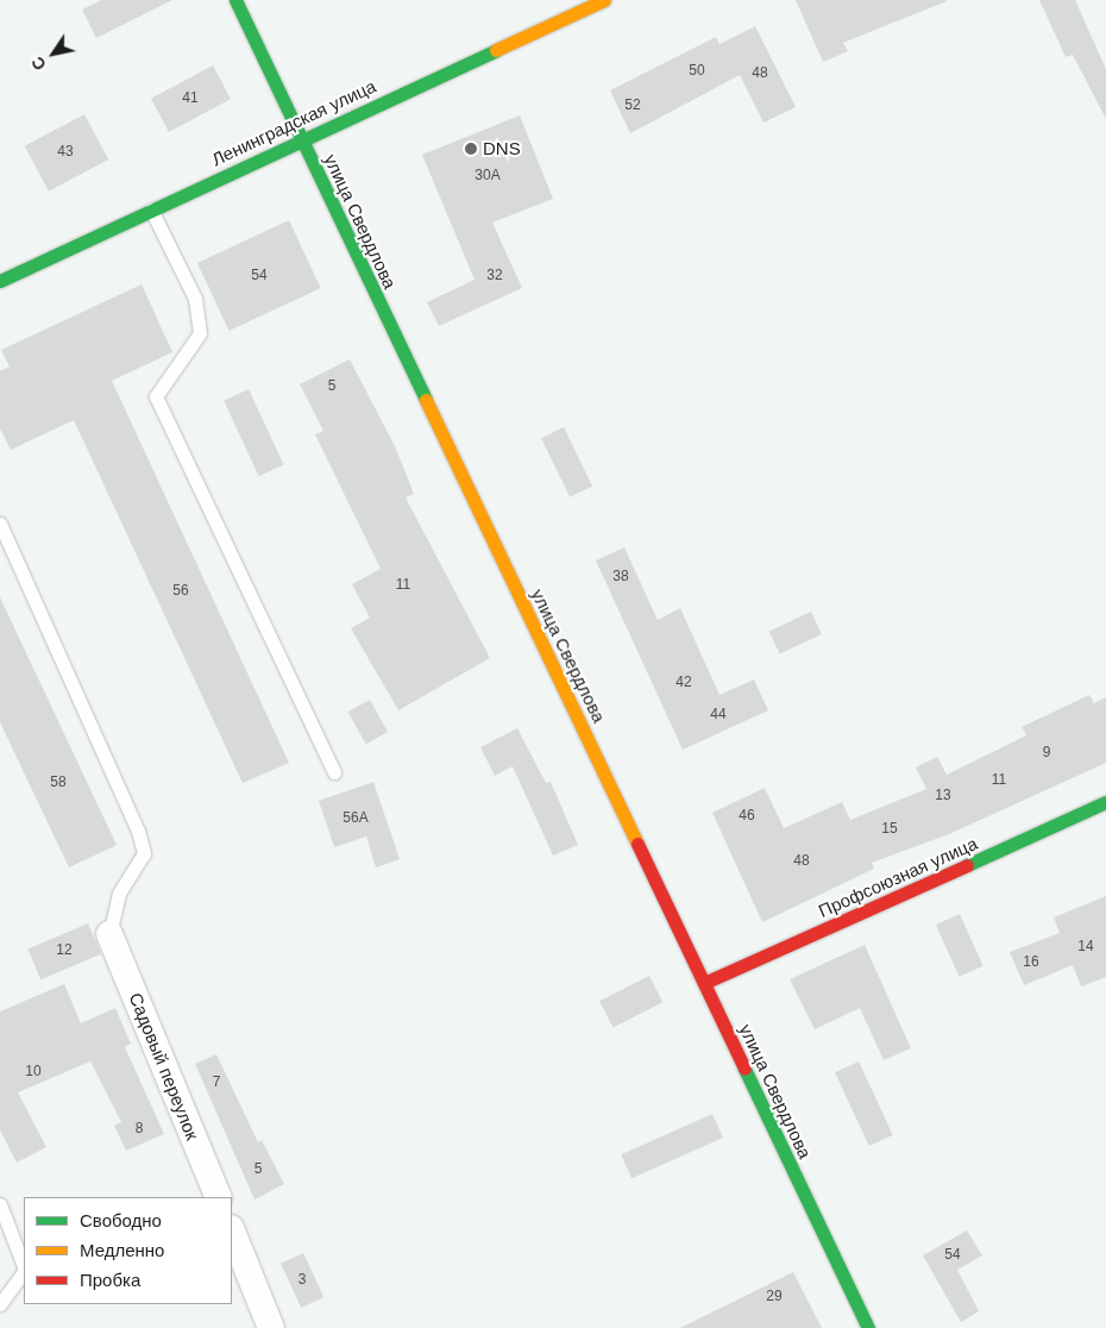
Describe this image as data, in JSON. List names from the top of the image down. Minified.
{"streets":{"street":["Ленинградская улица","улица Свердлова","Профсоюзная улица","Садовый переулок"]},"crossings":[["Ленинградская улица","улица Свердлова"],["улица Свердлова","Профсоюзная улица"]],"places":["DNS"],"house_numbers":["50","48","41","52","43","30А","54","32","5","38","11","56","42","44","9","11","58","13","46","56А","15","48","14","12","16","10","7","8","5","54","3","29"],"legend":["Свободно","Медленно","Пробка"],"north":"bottom left"}
